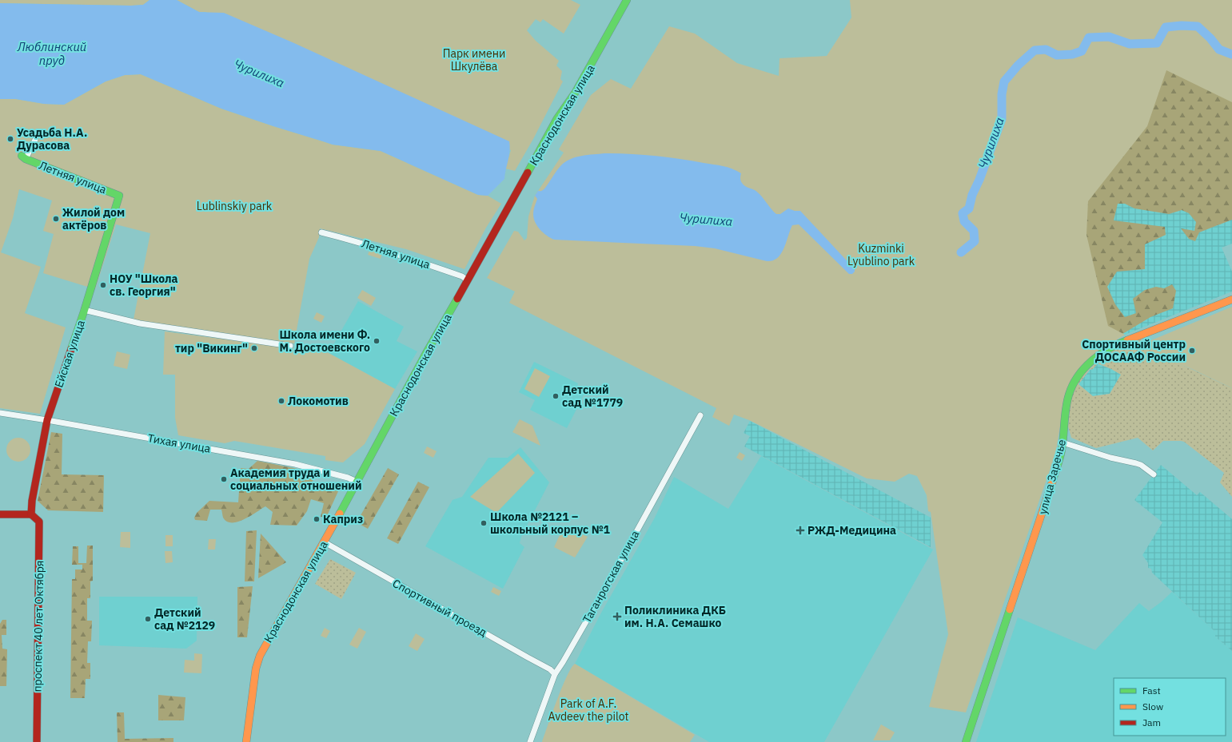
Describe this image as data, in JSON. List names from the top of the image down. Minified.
{"streets":{"street":["Краснодонская улица","Летняя улица","Ейская улица","Тихая улица","улица Заречье","Таганрогская улица","Спортивный проезд","проспект 40 лет Октября"]},"crossings":[["Краснодонская улица","Летняя улица"],["Краснодонская улица","Тихая улица"],["Краснодонская улица","Спортивный проезд"],["Летняя улица","Ейская улица"],["Ейская улица","Тихая улица"],["Ейская улица","проспект 40 лет Октября"],["Таганрогская улица","Спортивный проезд"]],"water":["Люблинский пруд","Чурилиха"],"parks":["Парк имени Шкулёва","Lublinskiy park","Kuzminki Lyublino park","Park of A.F. Avdeev the pilot"],"places":{"other":["Усадьба Н.А. Дурасова","Жилой дом актёров","НОУ \"Школа св. Георгия\"","Школа имени Ф. М. Достоевского","тир \"Викинг\"","Спортивный центр ДОСААФ России","Детский сад №1779","Локомотив","Академия труда и социальных отношений","Каприз","Школа №2121 – школьный корпус №1","Детский сад №2129"],"health":["РЖД-Медицина","Поликлиника ДКБ им. Н.А. Семашко"]},"legend":["Fast","Slow","Jam"]}
